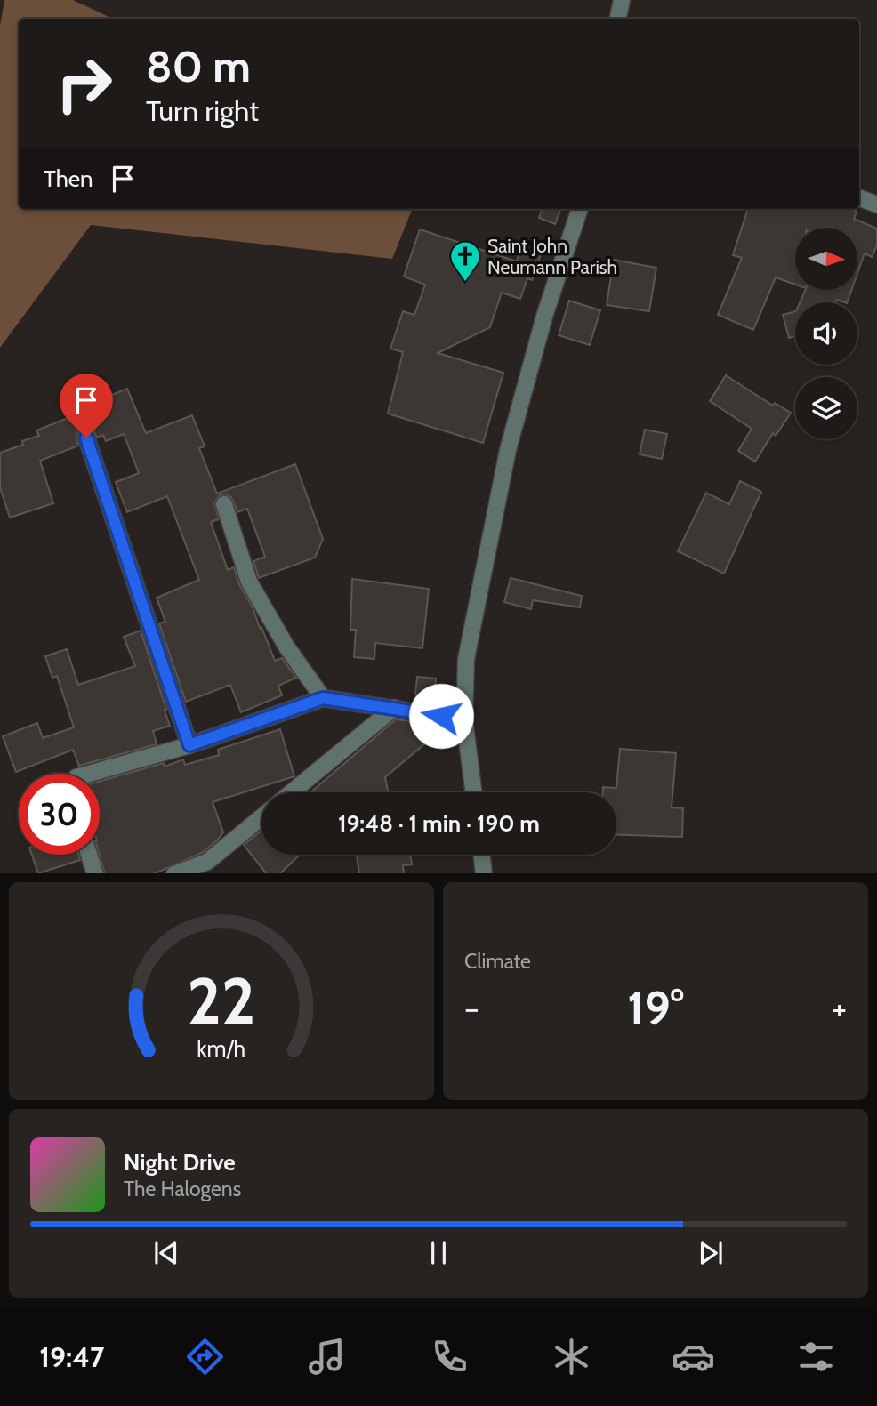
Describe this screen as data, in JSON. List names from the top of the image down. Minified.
{"places":{"church":["Saint John Neumann Parish"]},"north":"right","page":{"turn":["80 m","Turn right"],"then":"Then","limit":"30","trip":"19:48 · 1 min · 190 m","tile":"Climate","heat":["−","19°","+"],"song":["Night Drive","The Halogens"],"tabs":"19:47","gauge":["22","km/h"]}}
